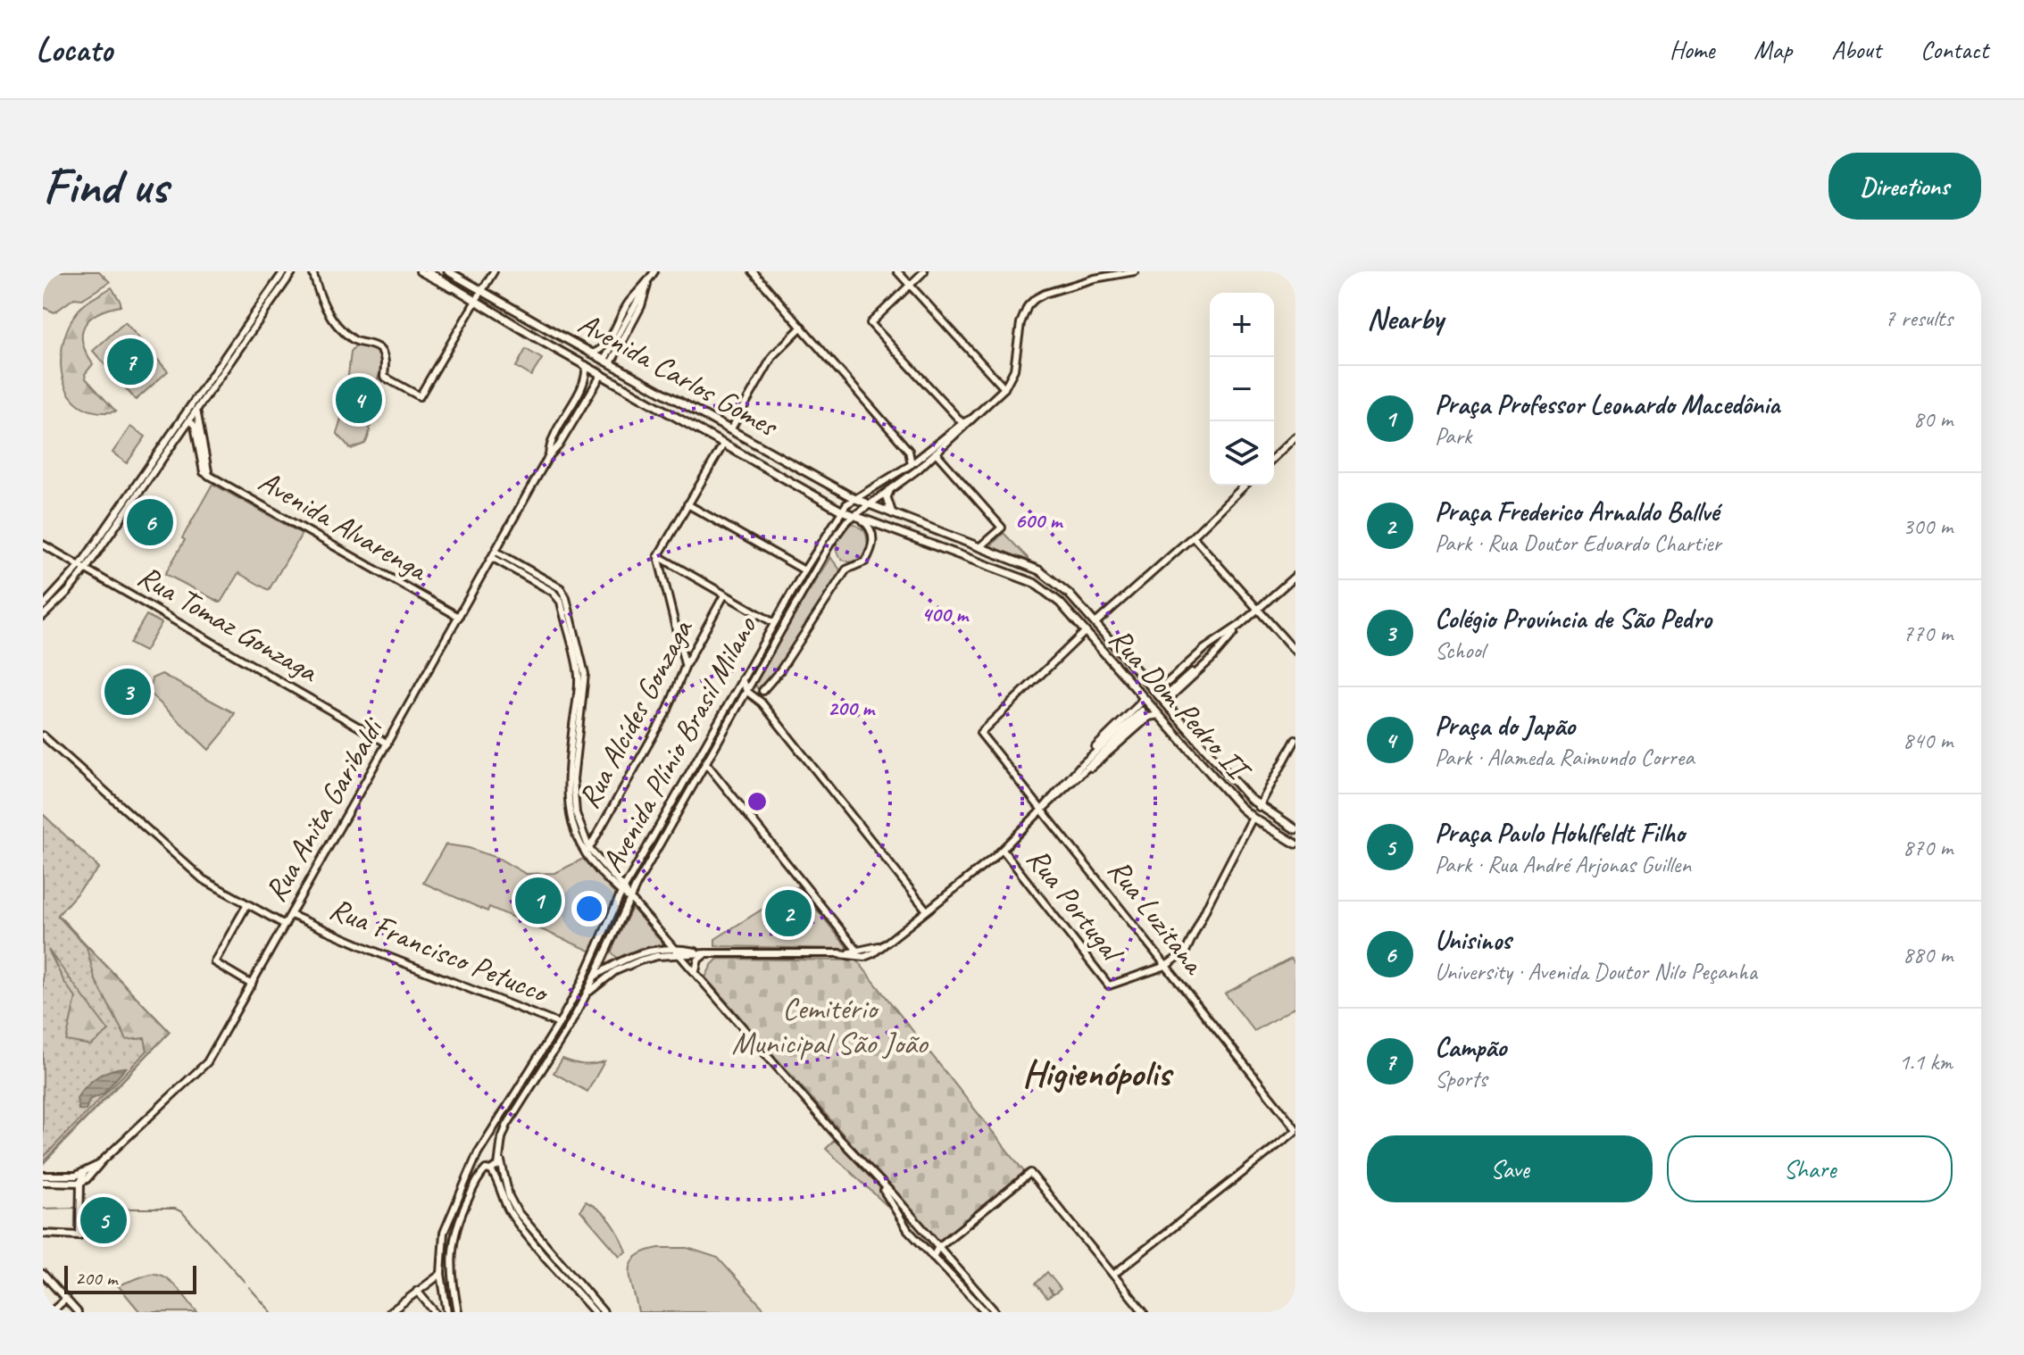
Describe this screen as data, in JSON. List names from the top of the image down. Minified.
{"streets":{"main road":["Avenida Carlos Gomes","Avenida Alvarenga","Rua Tomaz Gonzaga","Rua Dom Pedro II","Rua Alcídes Gonzaga","Avenida Plínio Brasil Milano","Rua Anita Garibaldi","Rua Portugal","Rua Luzitana","Rua Francisco Petucco"]},"crossings":[["Avenida Carlos Gomes","Rua Dom Pedro II"],["Avenida Carlos Gomes","Avenida Plínio Brasil Milano"],["Avenida Carlos Gomes","Rua Anita Garibaldi"],["Avenida Alvarenga","Rua Anita Garibaldi"],["Rua Tomaz Gonzaga","Rua Anita Garibaldi"],["Rua Dom Pedro II","Avenida Plínio Brasil Milano"],["Rua Dom Pedro II","Rua Luzitana"],["Avenida Plínio Brasil Milano","Rua Francisco Petucco"],["Rua Anita Garibaldi","Rua Francisco Petucco"],["Rua Portugal","Rua Luzitana"]],"districts":["Higienópolis"],"parks":["Cemitério Municipal São João"],"scale_bar":"200 m","page":{"header":"Locato","nav":["Home","Map","About","Contact"],"buttons":["Directions",["Save","Share"]],"title":"Find us","heading":["Nearby","7 results"],"map_buttons":["+","−"],"pins":["7","4","6","3","1","2","5"],"list":[{"mark":"1","name":"Praça Professor Leonardo Macedônia","note":"Park","value":"80 m"},{"mark":"2","name":"Praça Frederico Arnaldo Ballvé","note":"Park · Rua Doutor Eduardo Chartier","value":"300 m"},{"mark":"3","name":"Colégio Província de São Pedro","note":"School","value":"770 m"},{"mark":"4","name":"Praça do Japão","note":"Park · Alameda Raimundo Correa","value":"840 m"},{"mark":"5","name":"Praça Paulo Hohlfeldt Filho","note":"Park · Rua André Arjonas Guillen","value":"870 m"},{"mark":"6","name":"Unisinos","note":"University · Avenida Doutor Nilo Peçanha","value":"880 m"},{"mark":"7","name":"Campão","note":"Sports","value":"1.1 km"}],"scale":"200 m"},"rings":["600 m","400 m","200 m"]}
